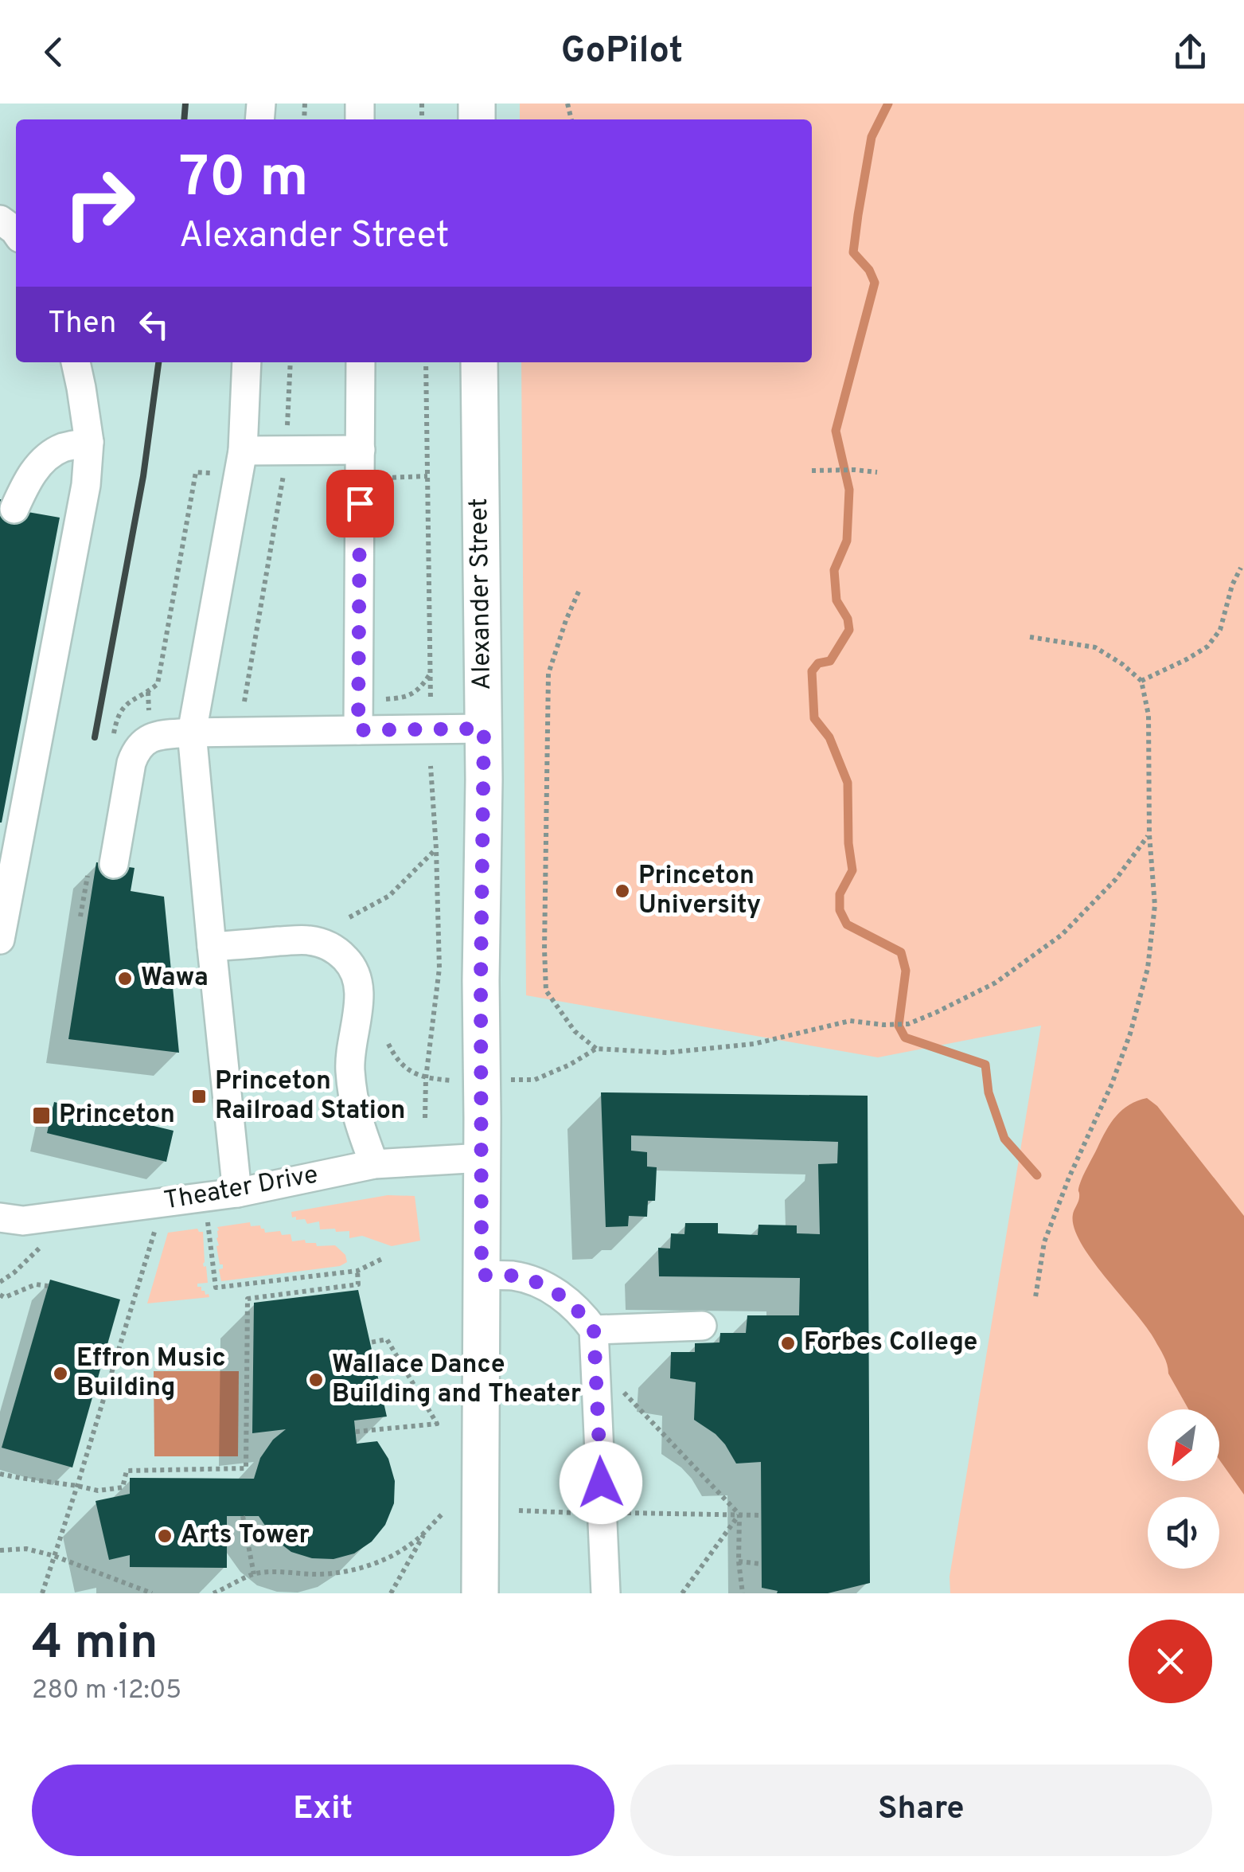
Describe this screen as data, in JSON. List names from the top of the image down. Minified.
{"streets":{"main road":["Alexander Street"],"street":["Theater Drive"]},"crossings":[["Alexander Street","Theater Drive"]],"places":{"other":["Princeton University","Wawa","Forbes College","Effron Music Building","Wallace Dance Building and Theater","Arts Tower"],"transit":["Princeton Railroad Station","Princeton"]},"north":"bottom left","page":{"header":"GoPilot","turn":["70 m","Alexander Street"],"then":"Then","heading":["4 min","280 m · 12:05"],"buttons":["Exit","Share"]}}
